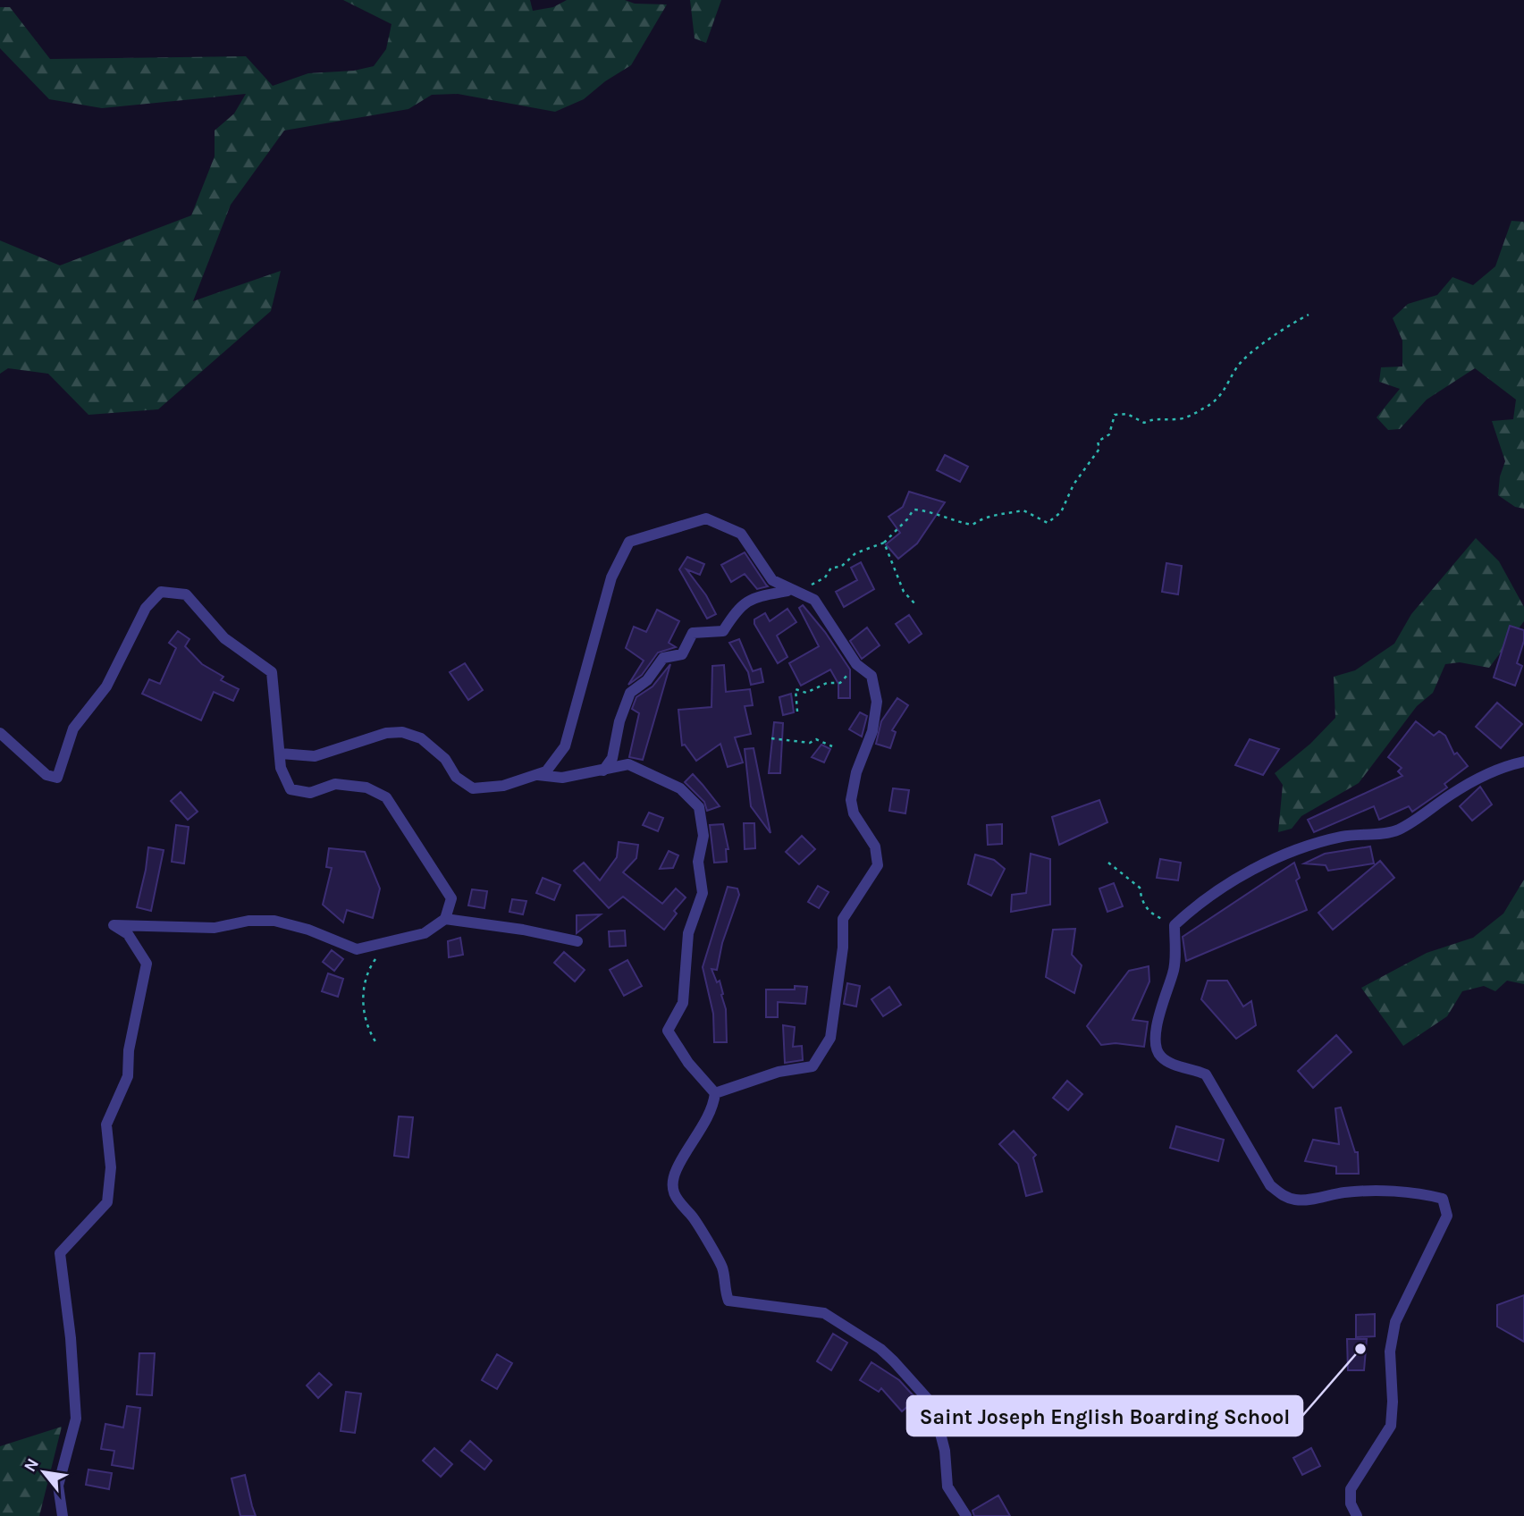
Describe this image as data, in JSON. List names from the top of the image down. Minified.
{"places":["Saint Joseph English Boarding School"],"north":"top left"}
